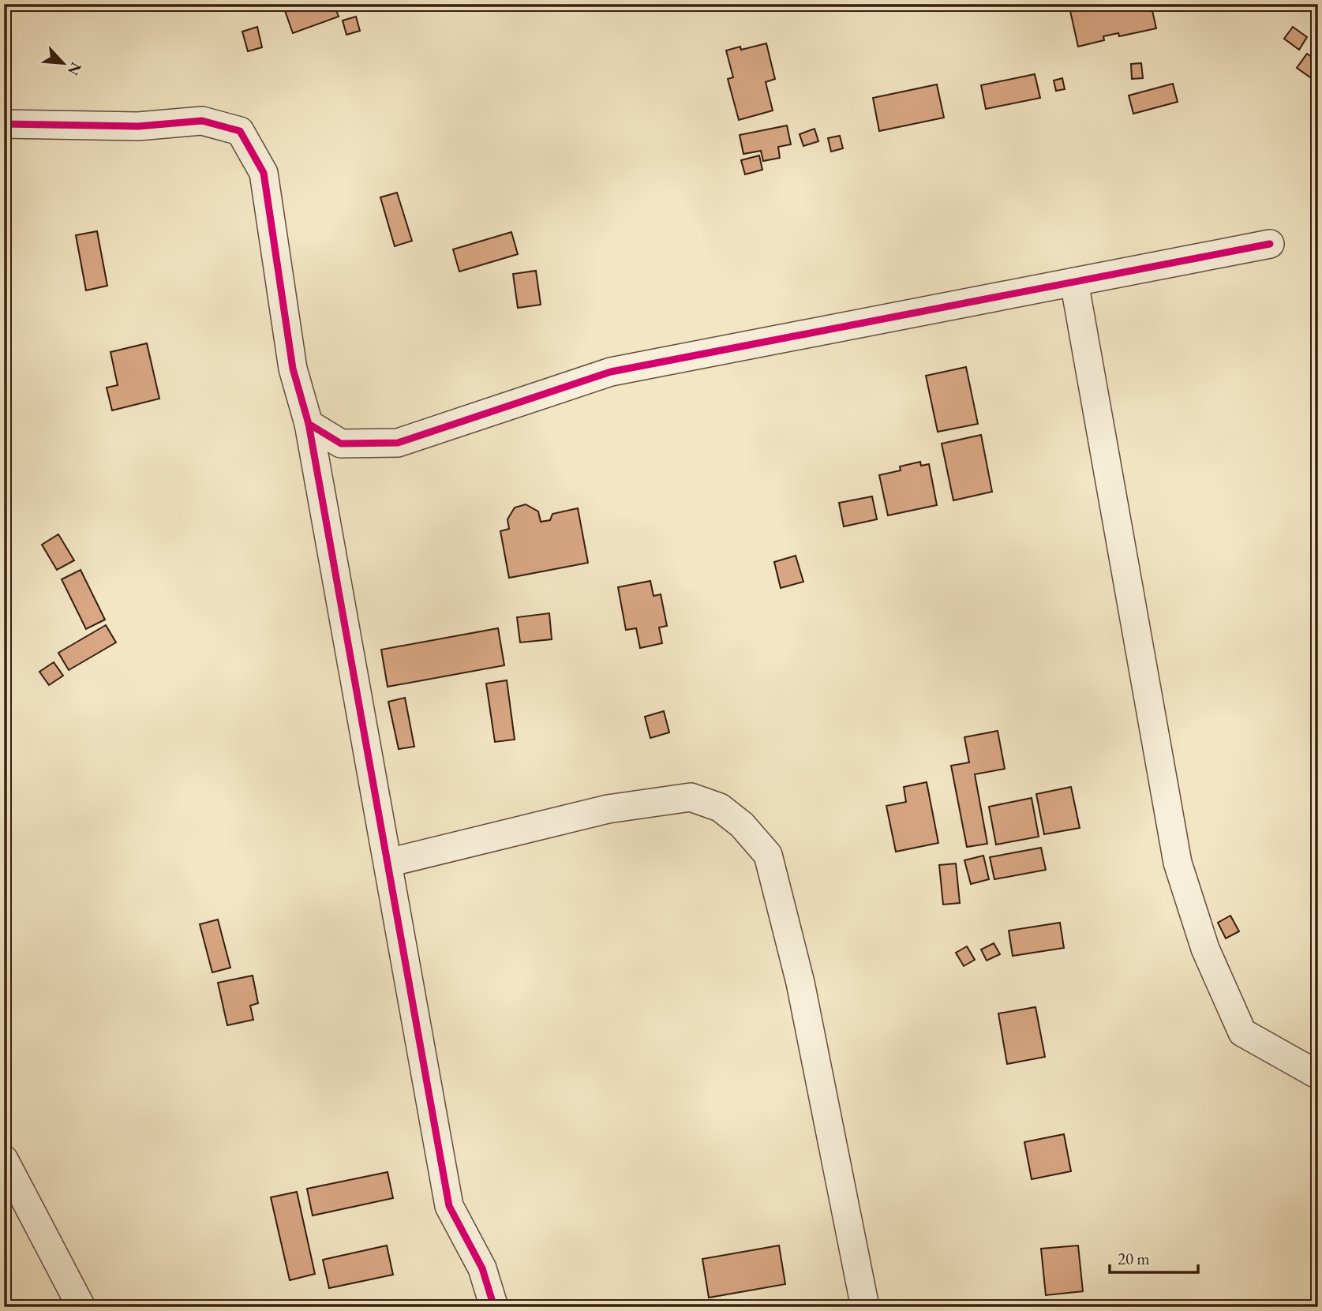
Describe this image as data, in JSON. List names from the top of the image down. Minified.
{"scale_bar":"20 m","north":"bottom right"}
